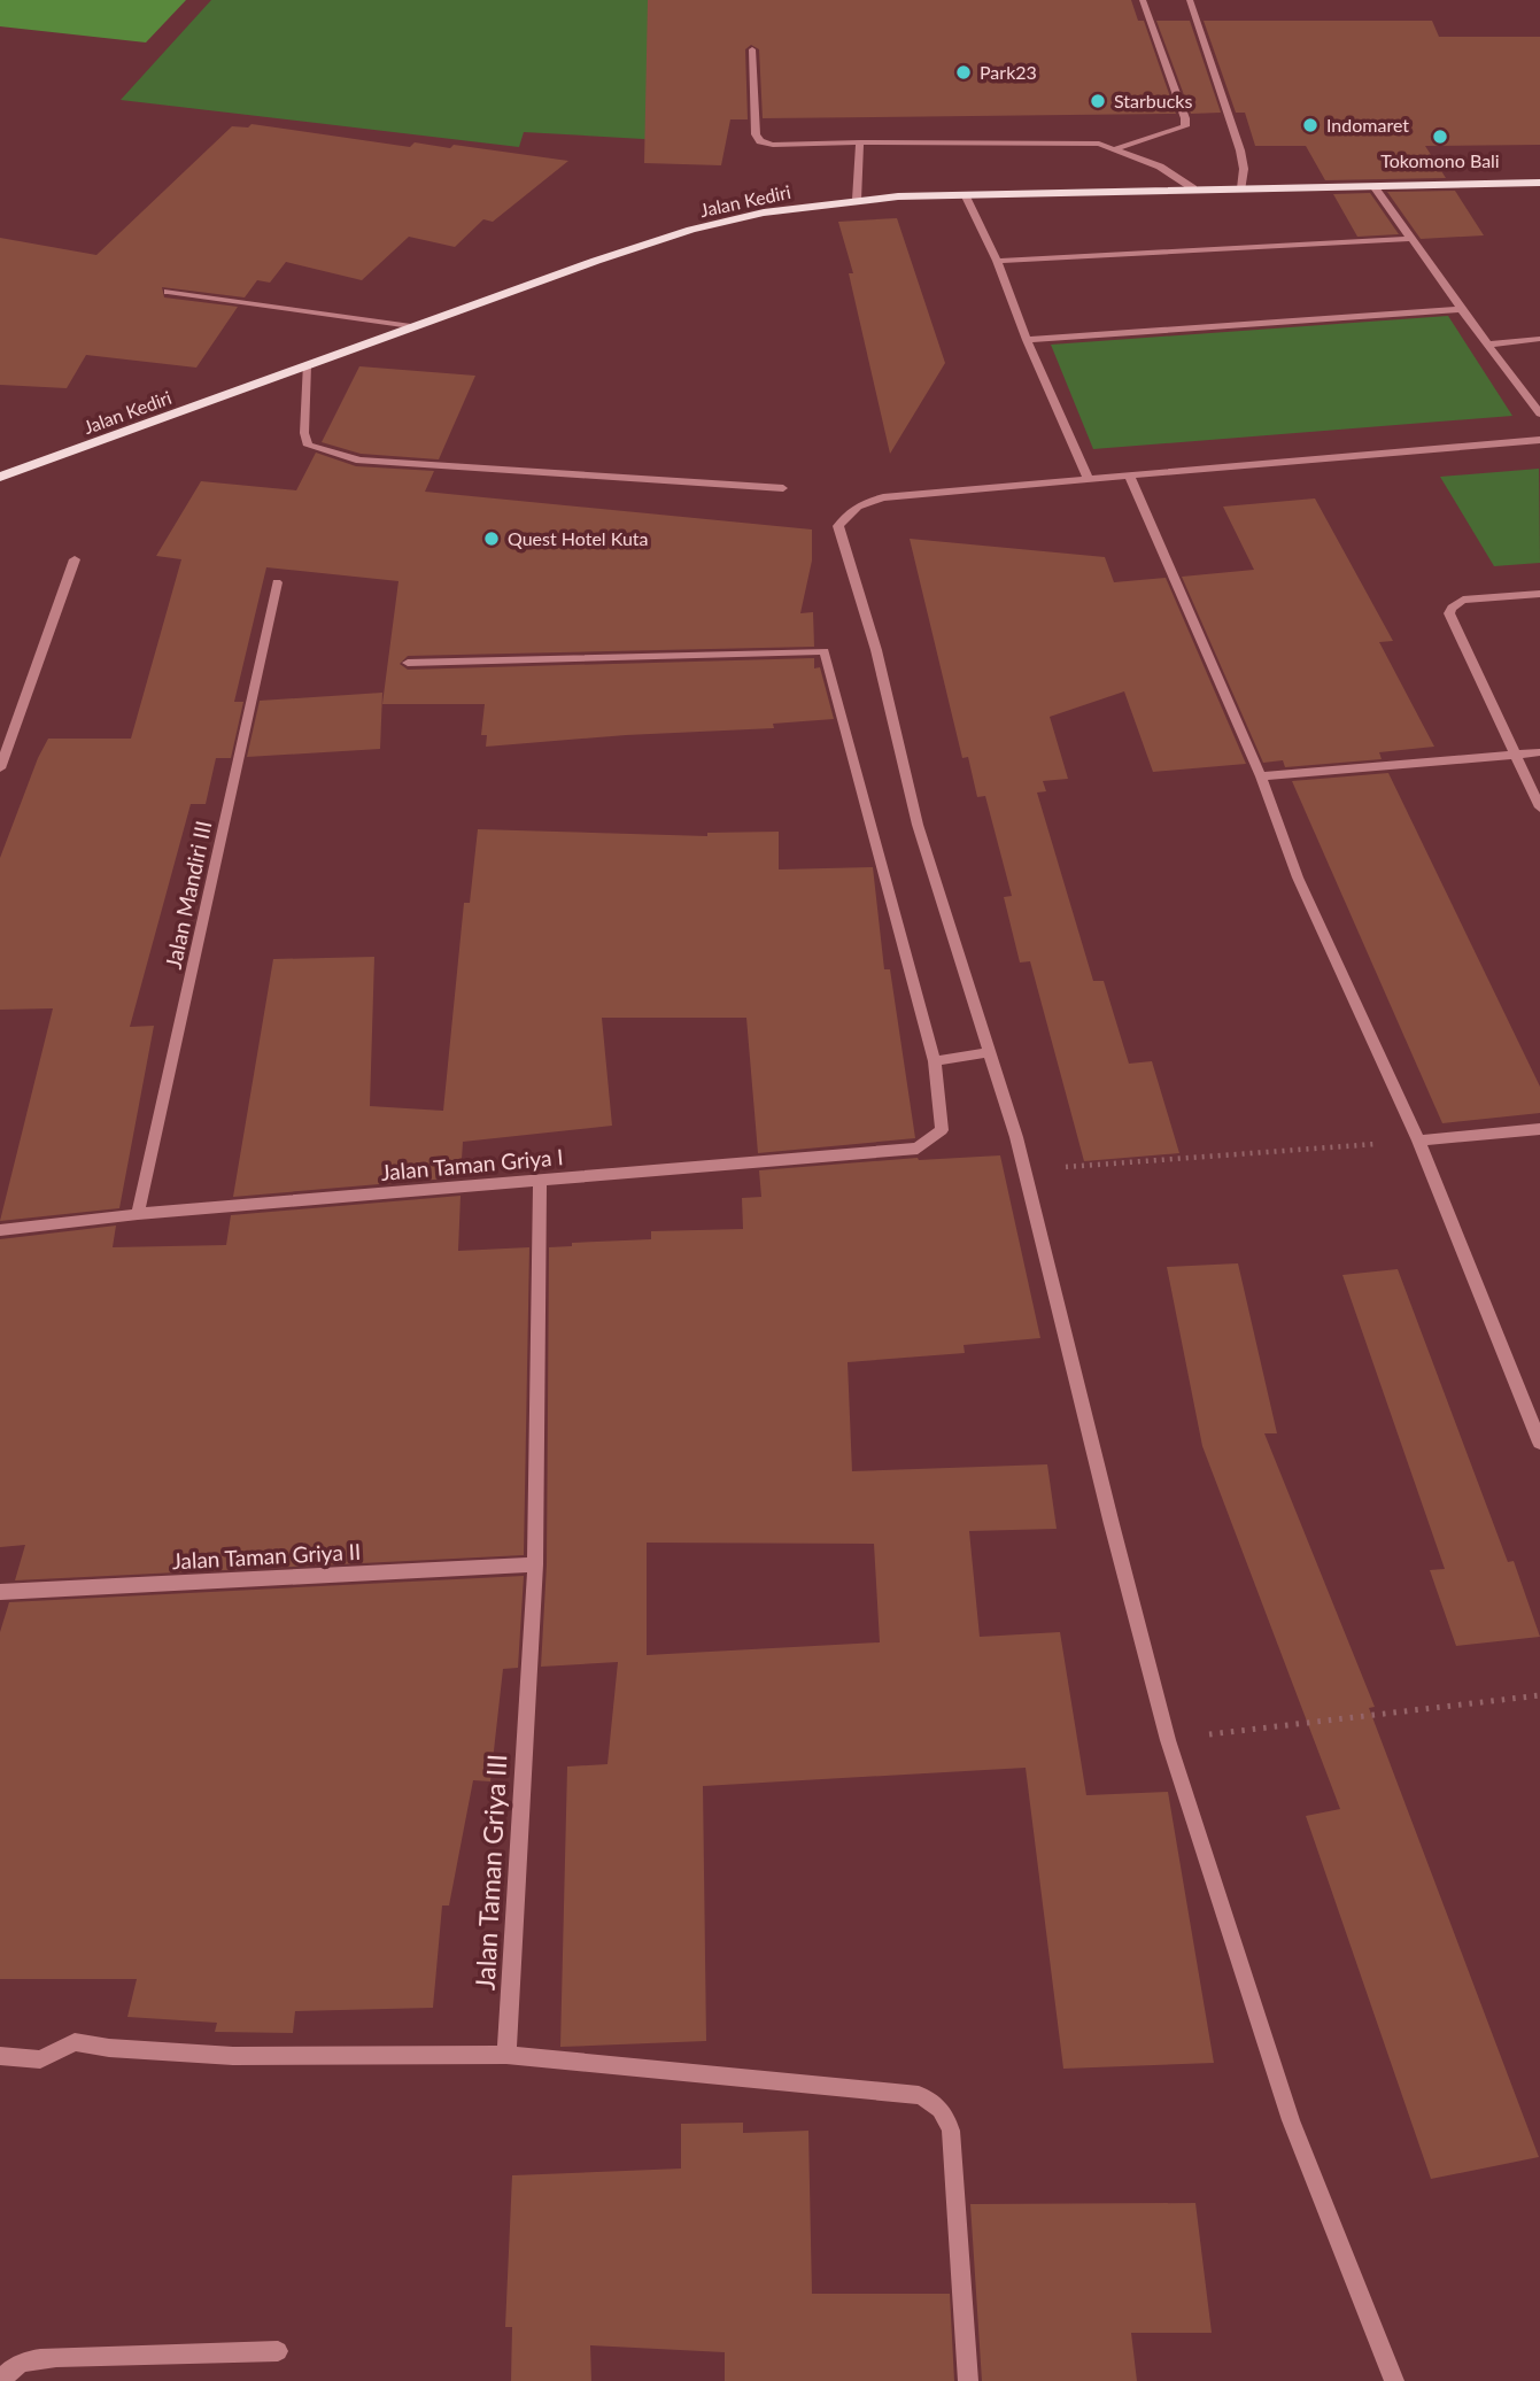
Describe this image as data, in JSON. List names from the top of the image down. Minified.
{"streets":{"main road":["Jalan Kediri"],"street":["Jalan Mandiri III","Jalan Taman Griya I","Jalan Taman Griya II","Jalan Taman Griya III"]},"crossings":[["Jalan Mandiri III","Jalan Taman Griya I"],["Jalan Taman Griya I","Jalan Taman Griya III"],["Jalan Taman Griya II","Jalan Taman Griya III"]],"places":["Park23","Starbucks","Indomaret","Tokomono Bali","Quest Hotel Kuta"]}
